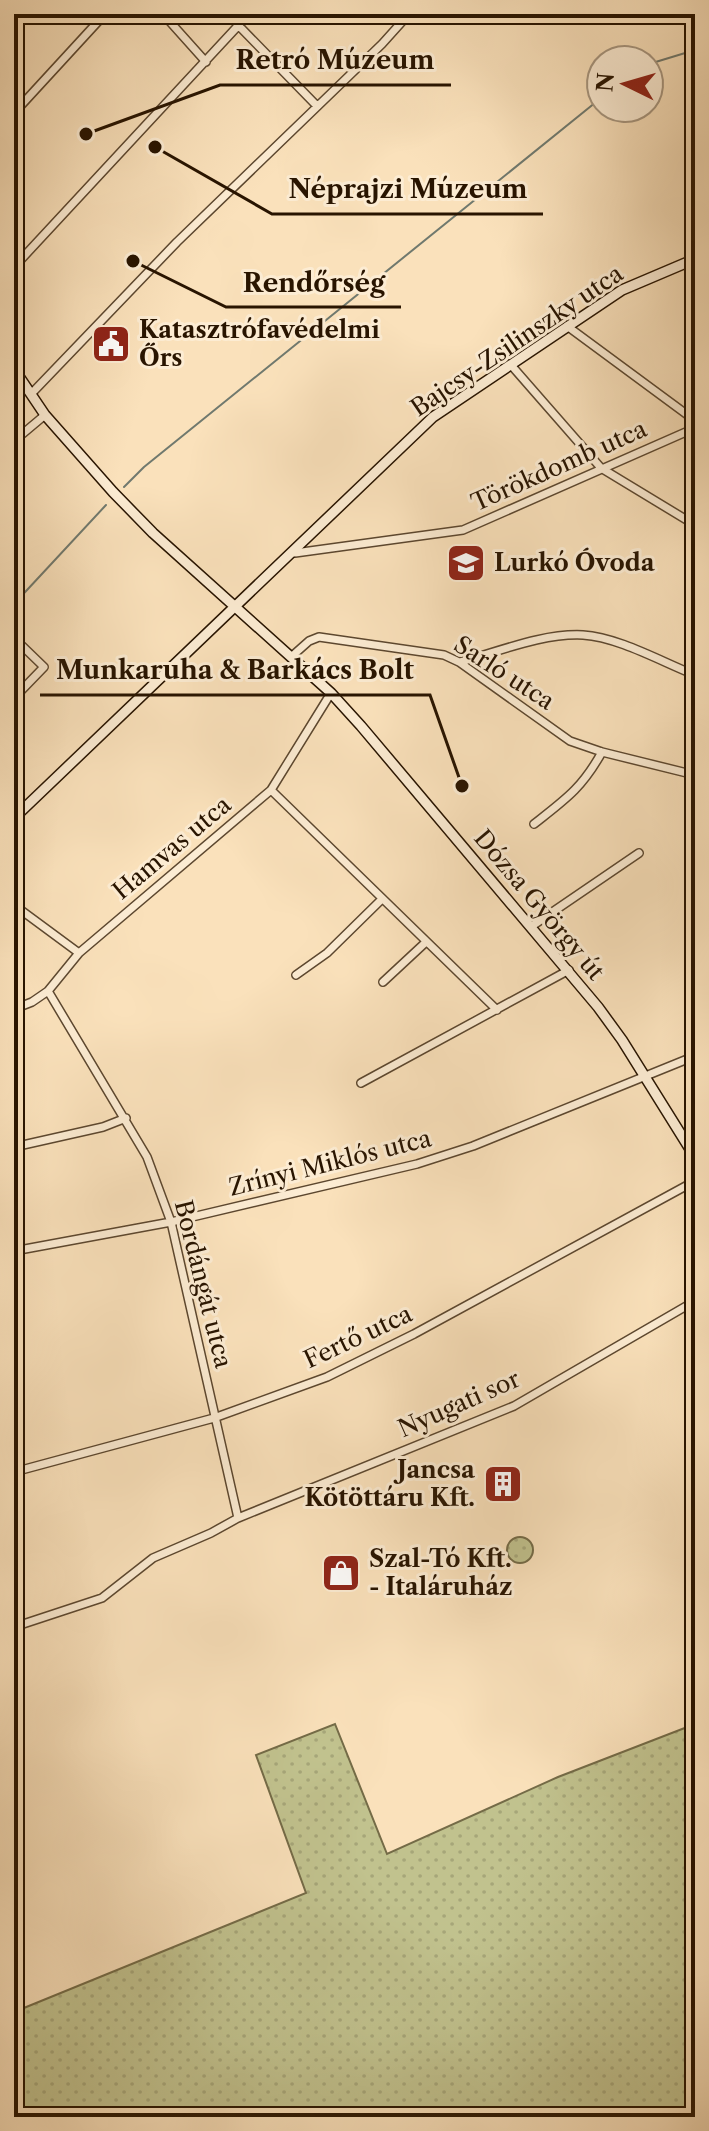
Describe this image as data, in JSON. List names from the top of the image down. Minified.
{"streets":{"main road":["Bajcsy-Zsilinszky utca","Dózsa György út"],"street":["Törökdomb utca","Sarló utca","Hamvas utca","Zrínyi Miklós utca","Bordángát utca","Fertő utca","Nyugati sor"]},"crossings":[["Bajcsy-Zsilinszky utca","Törökdomb utca"],["Bajcsy-Zsilinszky utca","Dózsa György út"],["Sarló utca","Dózsa György út"],["Hamvas utca","Dózsa György út"],["Hamvas utca","Bordángát utca"],["Dózsa György út","Zrínyi Miklós utca"],["Zrínyi Miklós utca","Bordángát utca"],["Bordángát utca","Fertő utca"],["Bordángát utca","Nyugati sor"]],"places":{"other":["Retró Múzeum","Néprajzi Múzeum","Rendőrség","Munkaruha & Barkács Bolt"],"public building":["Katasztrófavédelmi Őrs"],"school or university":["Lurkó Óvoda"],"building":["Jancsa Kötöttáru Kft."],"shop":["Szal-Tó Kft. - Italáruház"]},"north":"left"}
